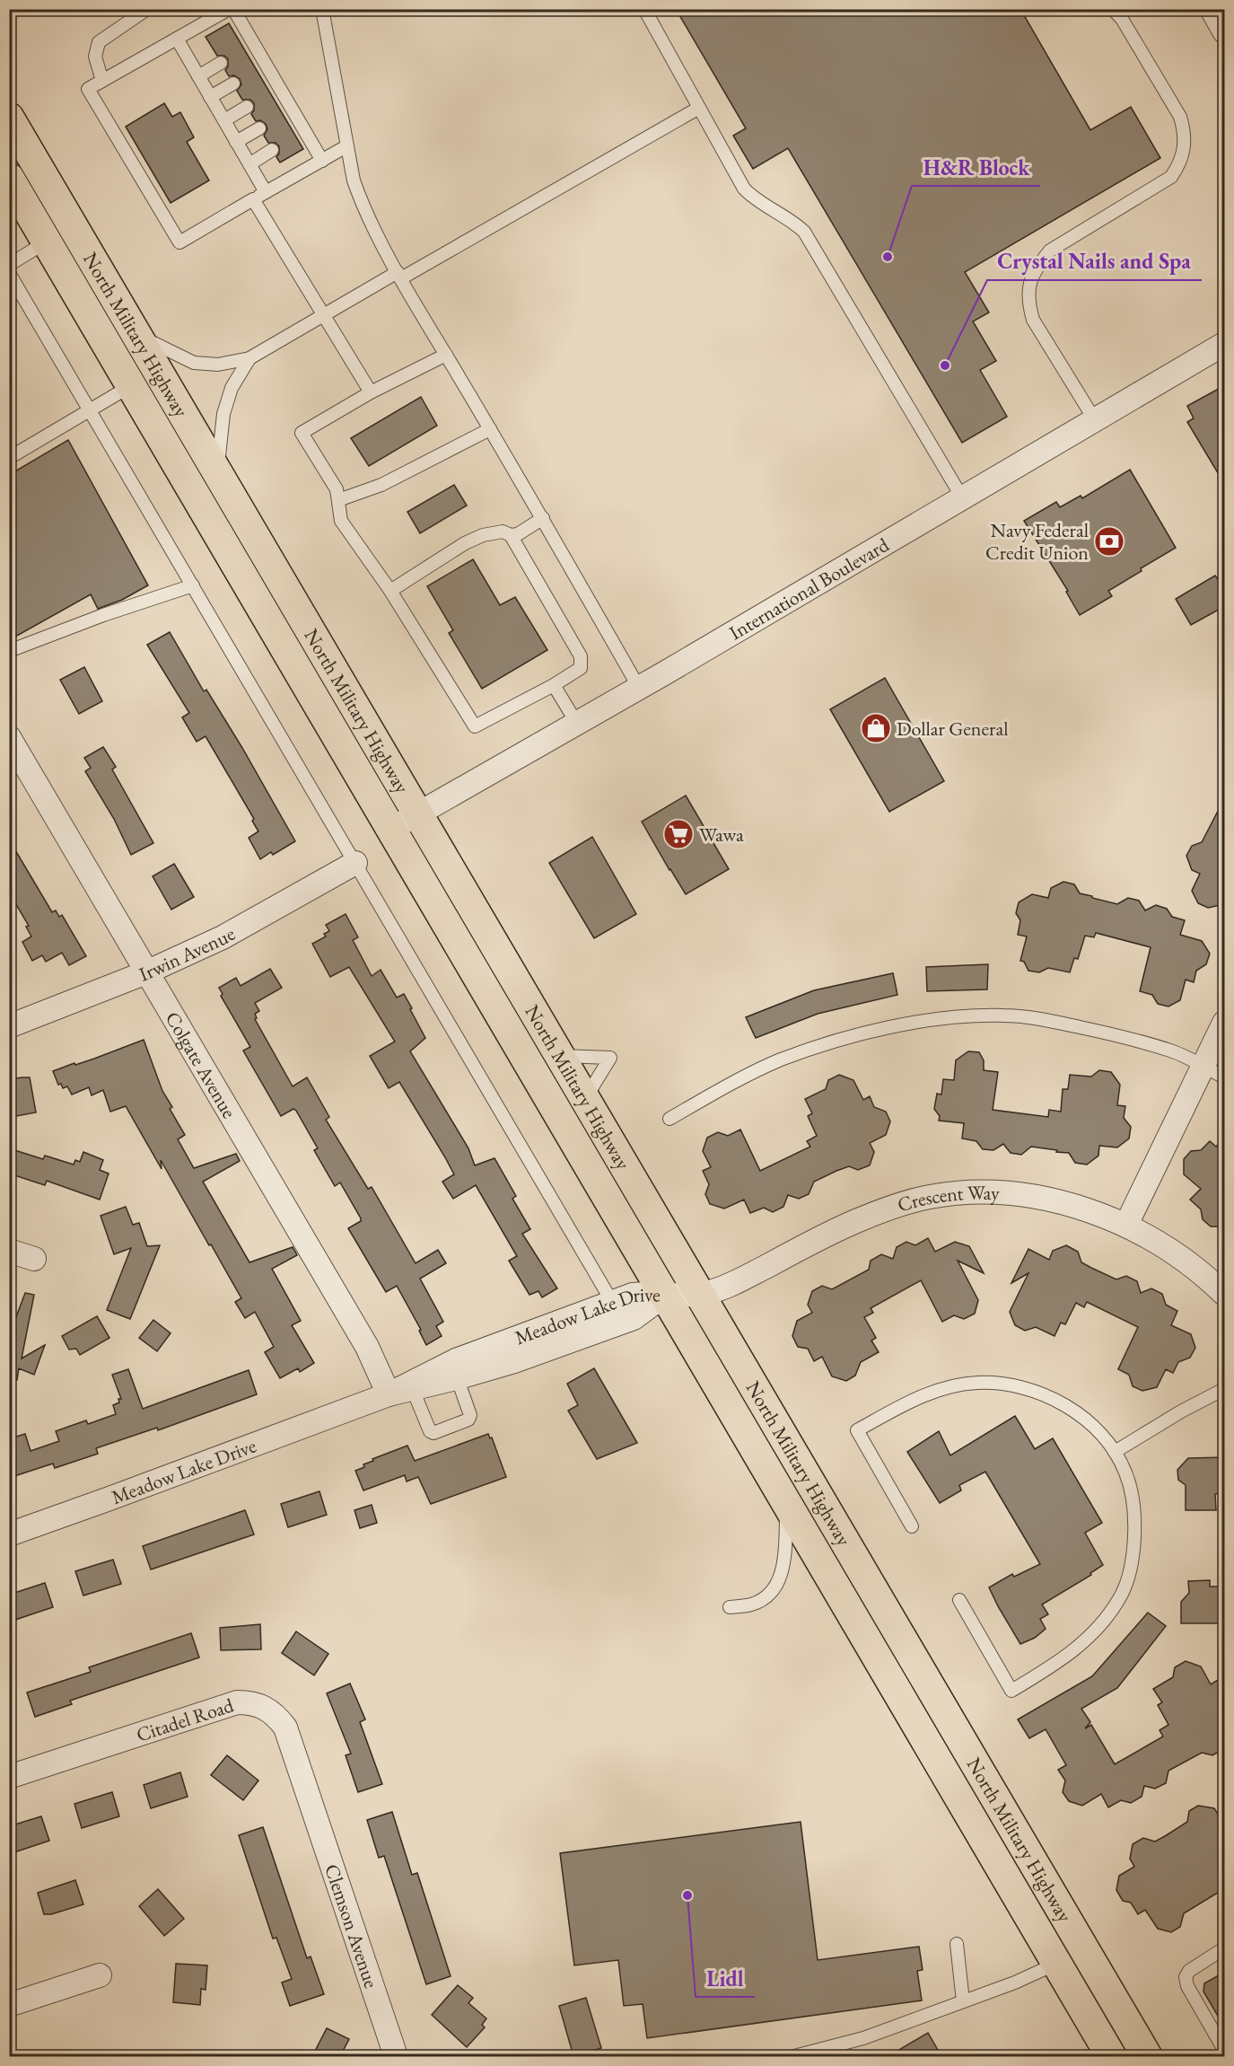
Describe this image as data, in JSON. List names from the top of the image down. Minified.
{"streets":{"main road":["North Military Highway"],"street":["International Boulevard","Irwin Avenue","Colgate Avenue","Crescent Way","Meadow Lake Drive","Citadel Road","Clemson Avenue"]},"crossings":[["North Military Highway","International Boulevard"],["North Military Highway","Crescent Way"],["North Military Highway","Meadow Lake Drive"],["Irwin Avenue","Colgate Avenue"],["Colgate Avenue","Meadow Lake Drive"],["Crescent Way","Meadow Lake Drive"],["Citadel Road","Clemson Avenue"]],"places":{"other":["H&R Block","Crystal Nails and Spa","Lidl"],"bank":["Navy Federal Credit Union"],"shop":["Dollar General"],"supermarket":["Wawa"]}}
